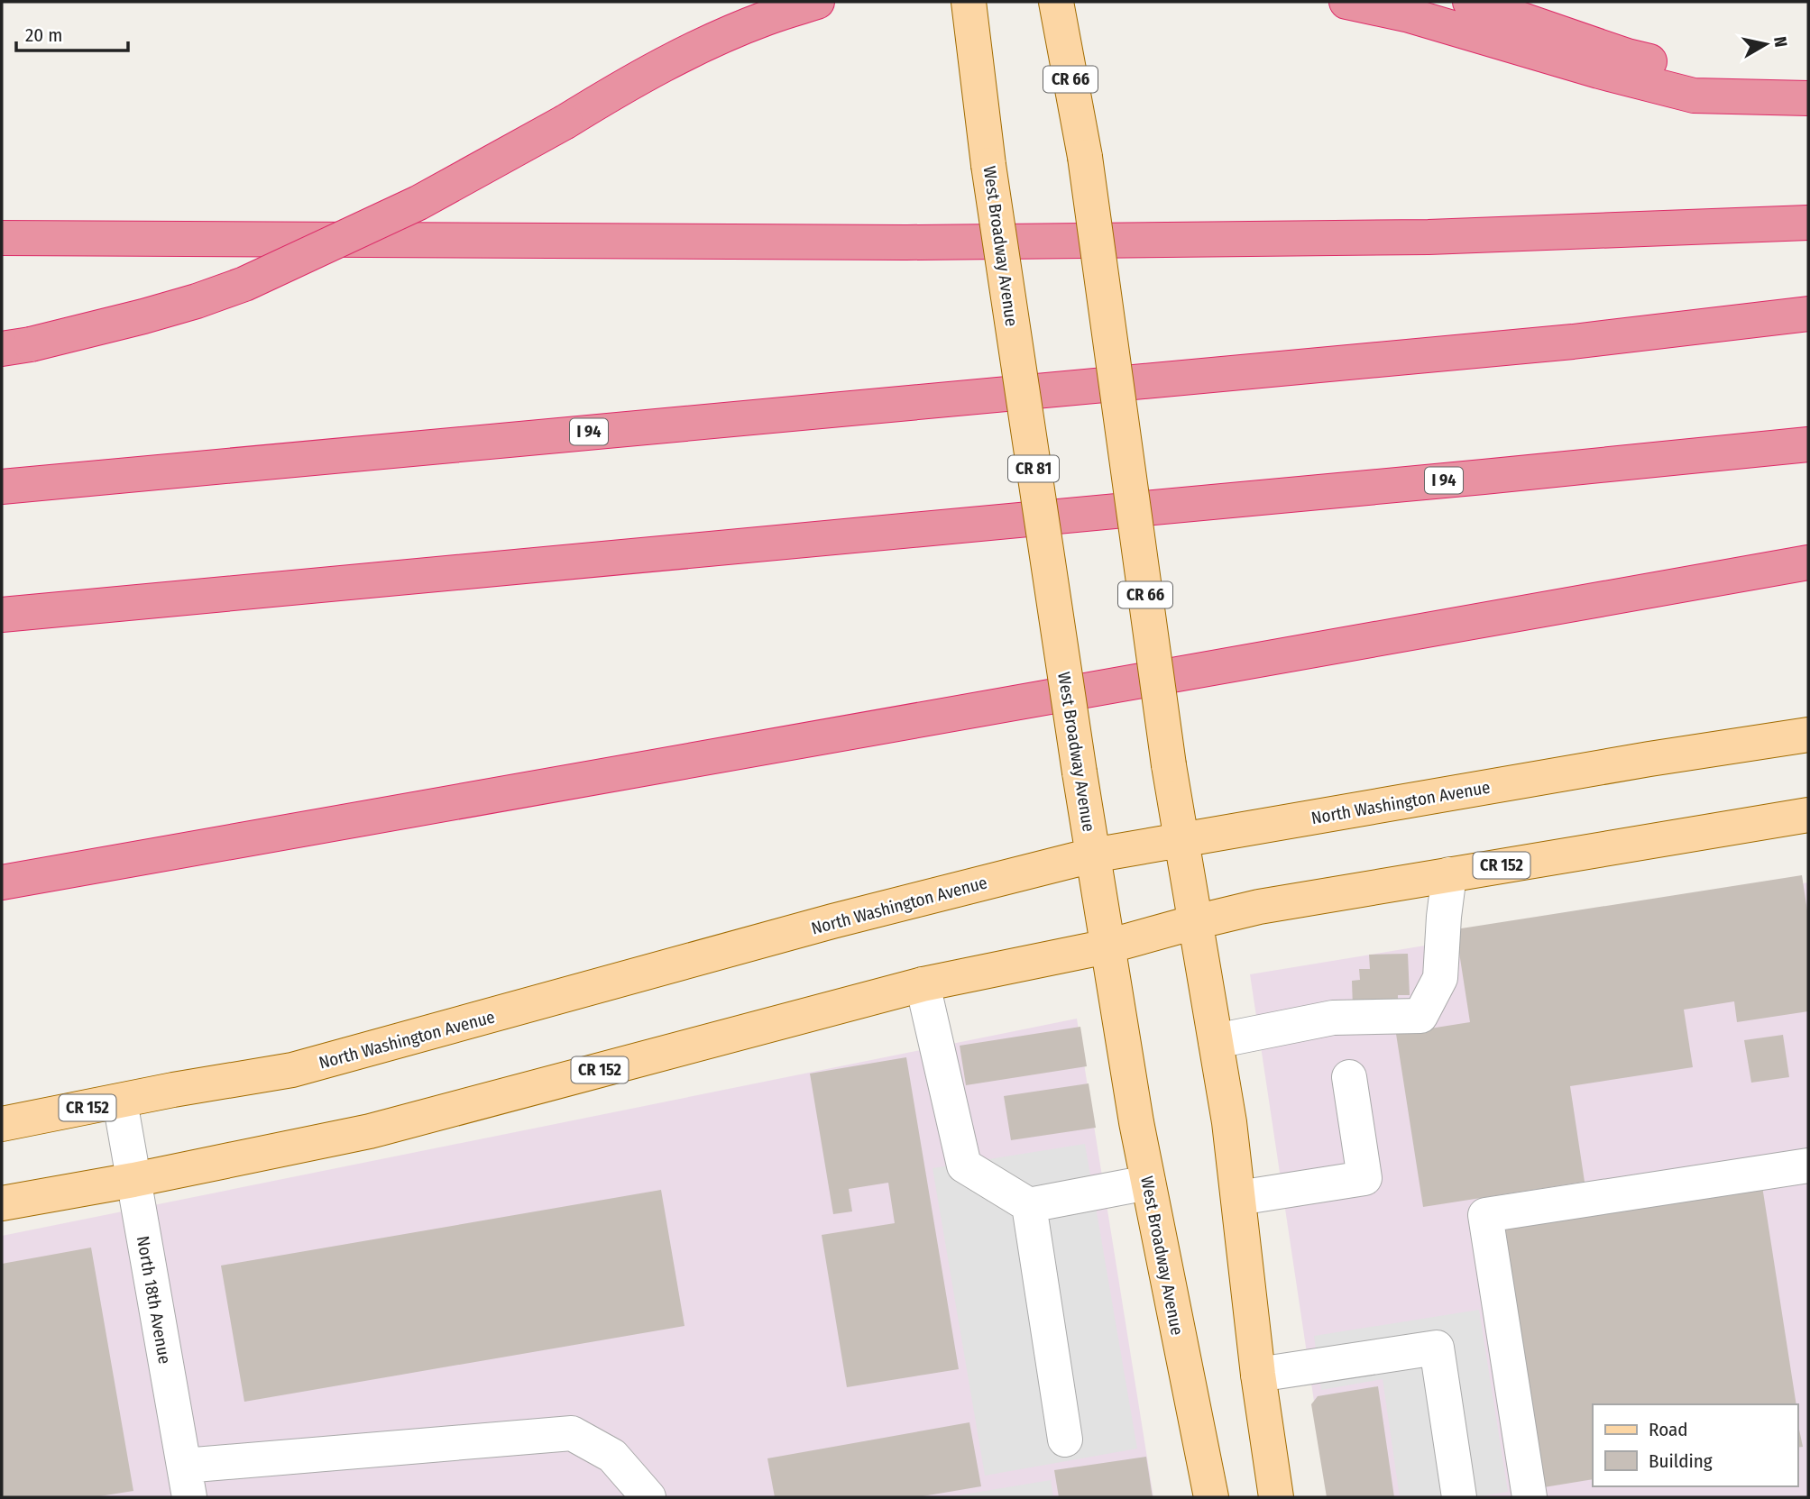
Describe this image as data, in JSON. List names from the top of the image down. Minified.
{"streets":{"highway":["I 94"],"main road":["CR 66","West Broadway Avenue","CR 81","North Washington Avenue","CR 152"],"street":["North 18th Avenue"]},"crossings":[["CR 66","North Washington Avenue"],["West Broadway Avenue","North Washington Avenue"],["West Broadway Avenue","CR 152"],["North Washington Avenue","North 18th Avenue"],["CR 152","North 18th Avenue"]],"legend":["Road","Building"],"scale_bar":"20 m","north":"right"}
